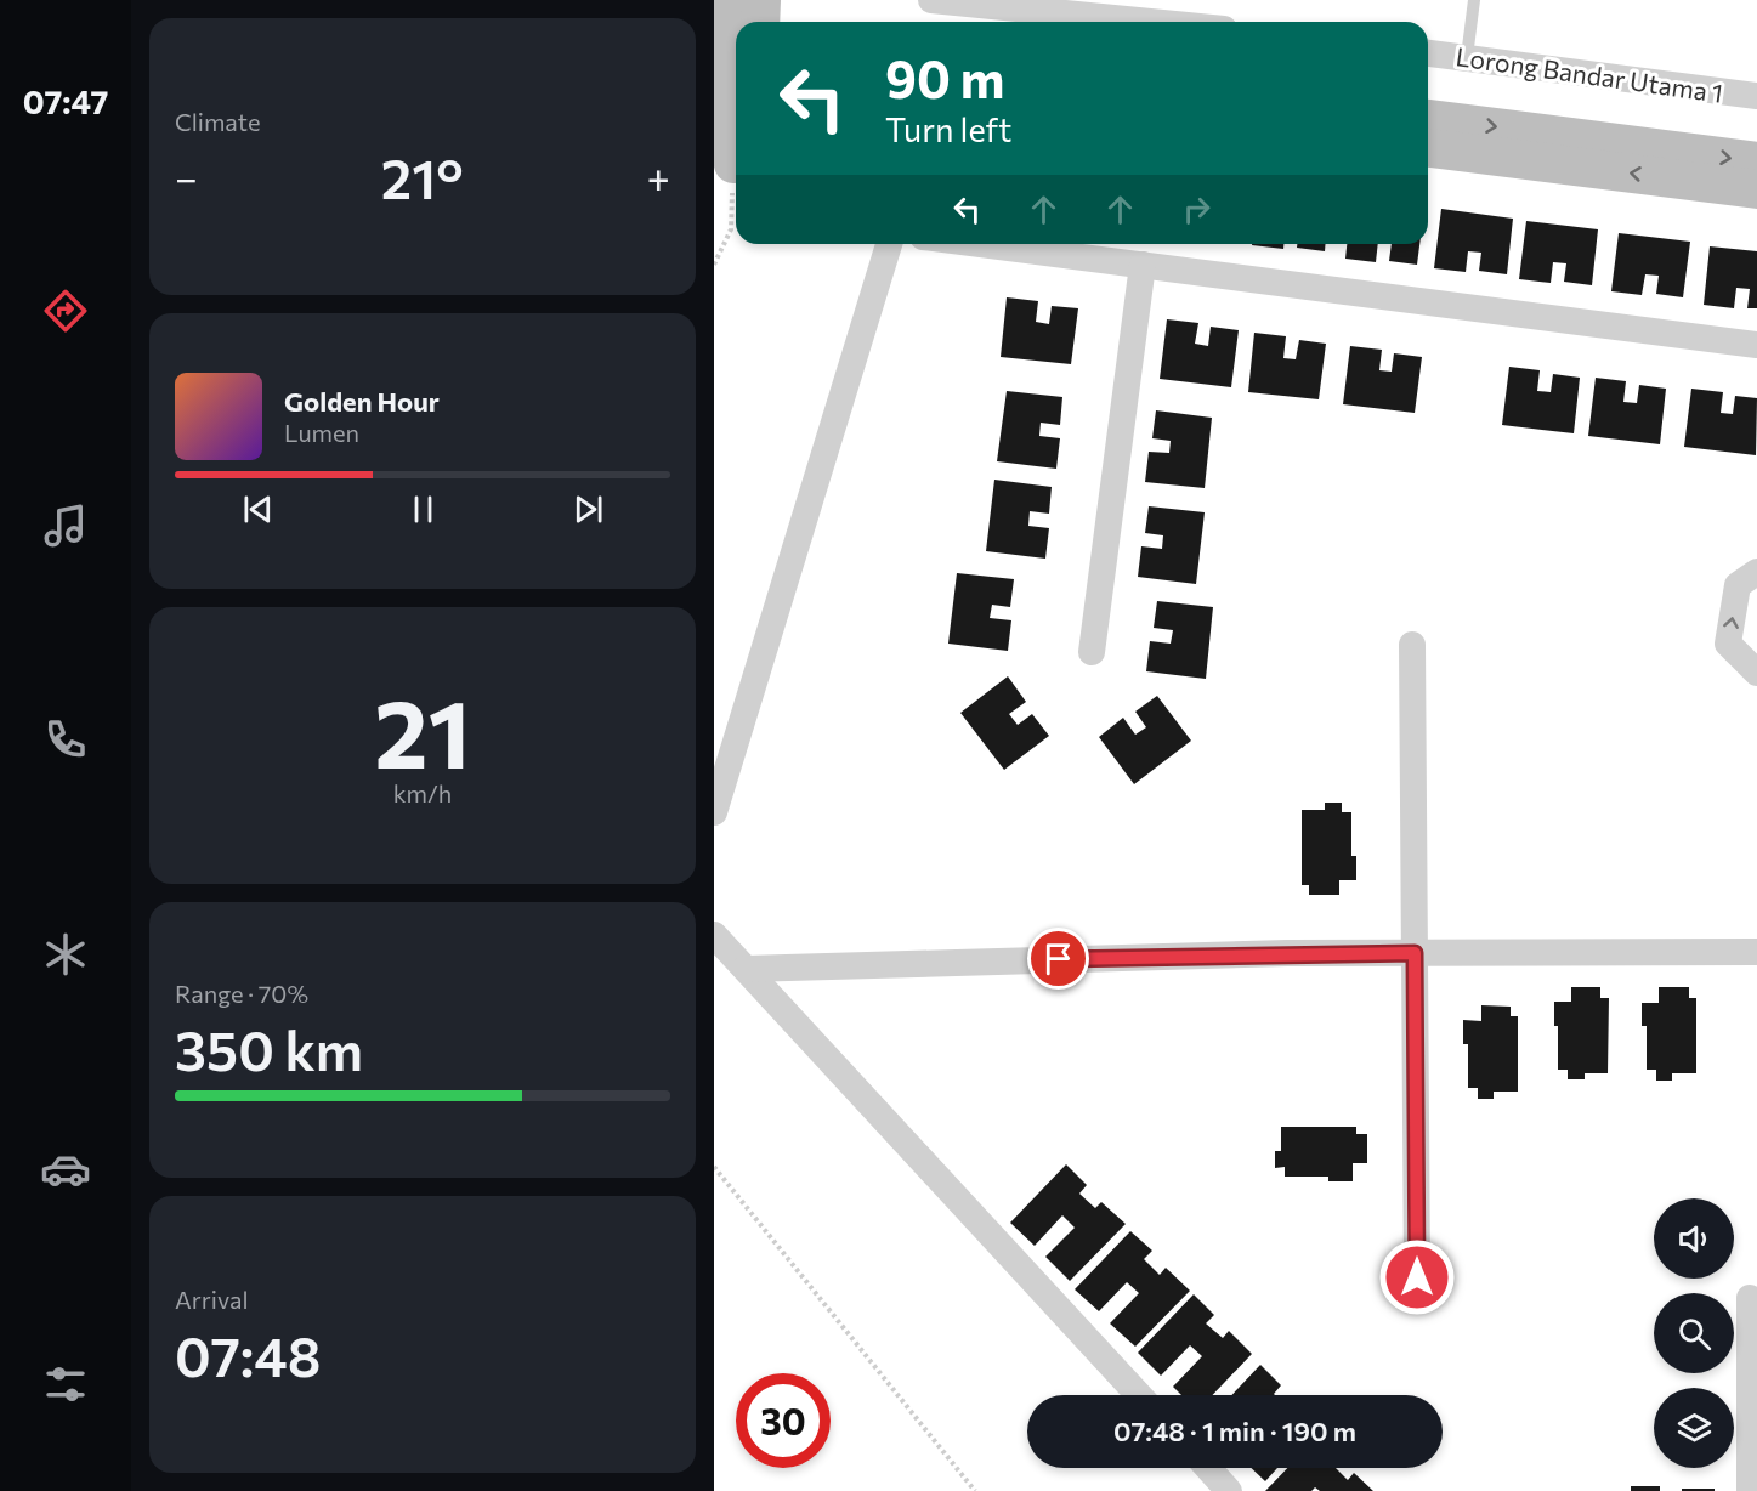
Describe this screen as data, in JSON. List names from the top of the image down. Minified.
{"streets":{"street":["Lorong Bandar Utama 1"]},"page":{"tabs":"07:47","tile":["Climate",["21","km/h"],["Range · 70%","350 km"],["Arrival","07:48"]],"turn":["90 m","Turn left"],"heat":["−","21°","+"],"song":["Golden Hour","Lumen"],"limit":"30","trip":"07:48 · 1 min · 190 m"}}
